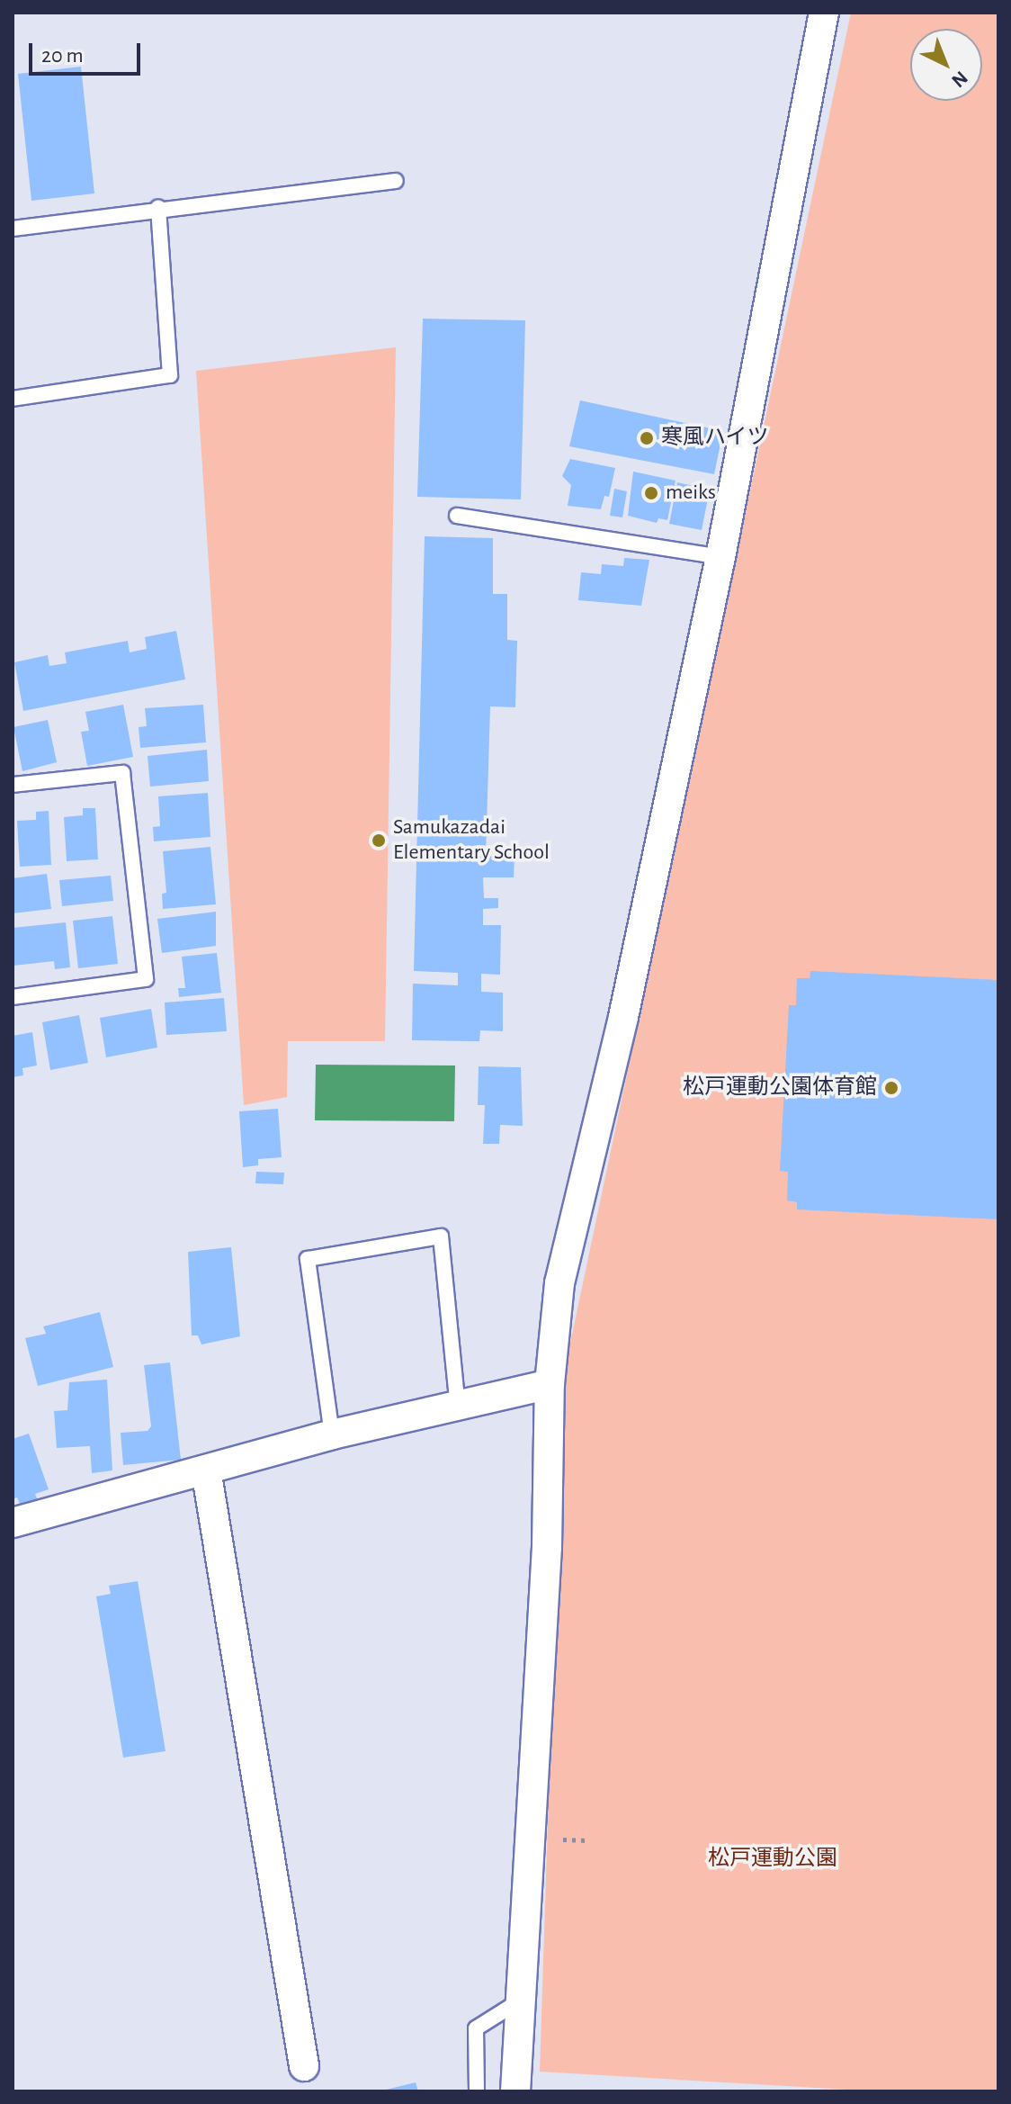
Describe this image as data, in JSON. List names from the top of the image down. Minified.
{"parks":["松戸運動公園"],"places":["寒風ハイツ","meiks","Samukazadai Elementary School","松戸運動公園体育館"],"scale_bar":"20 m","north":"bottom right"}
